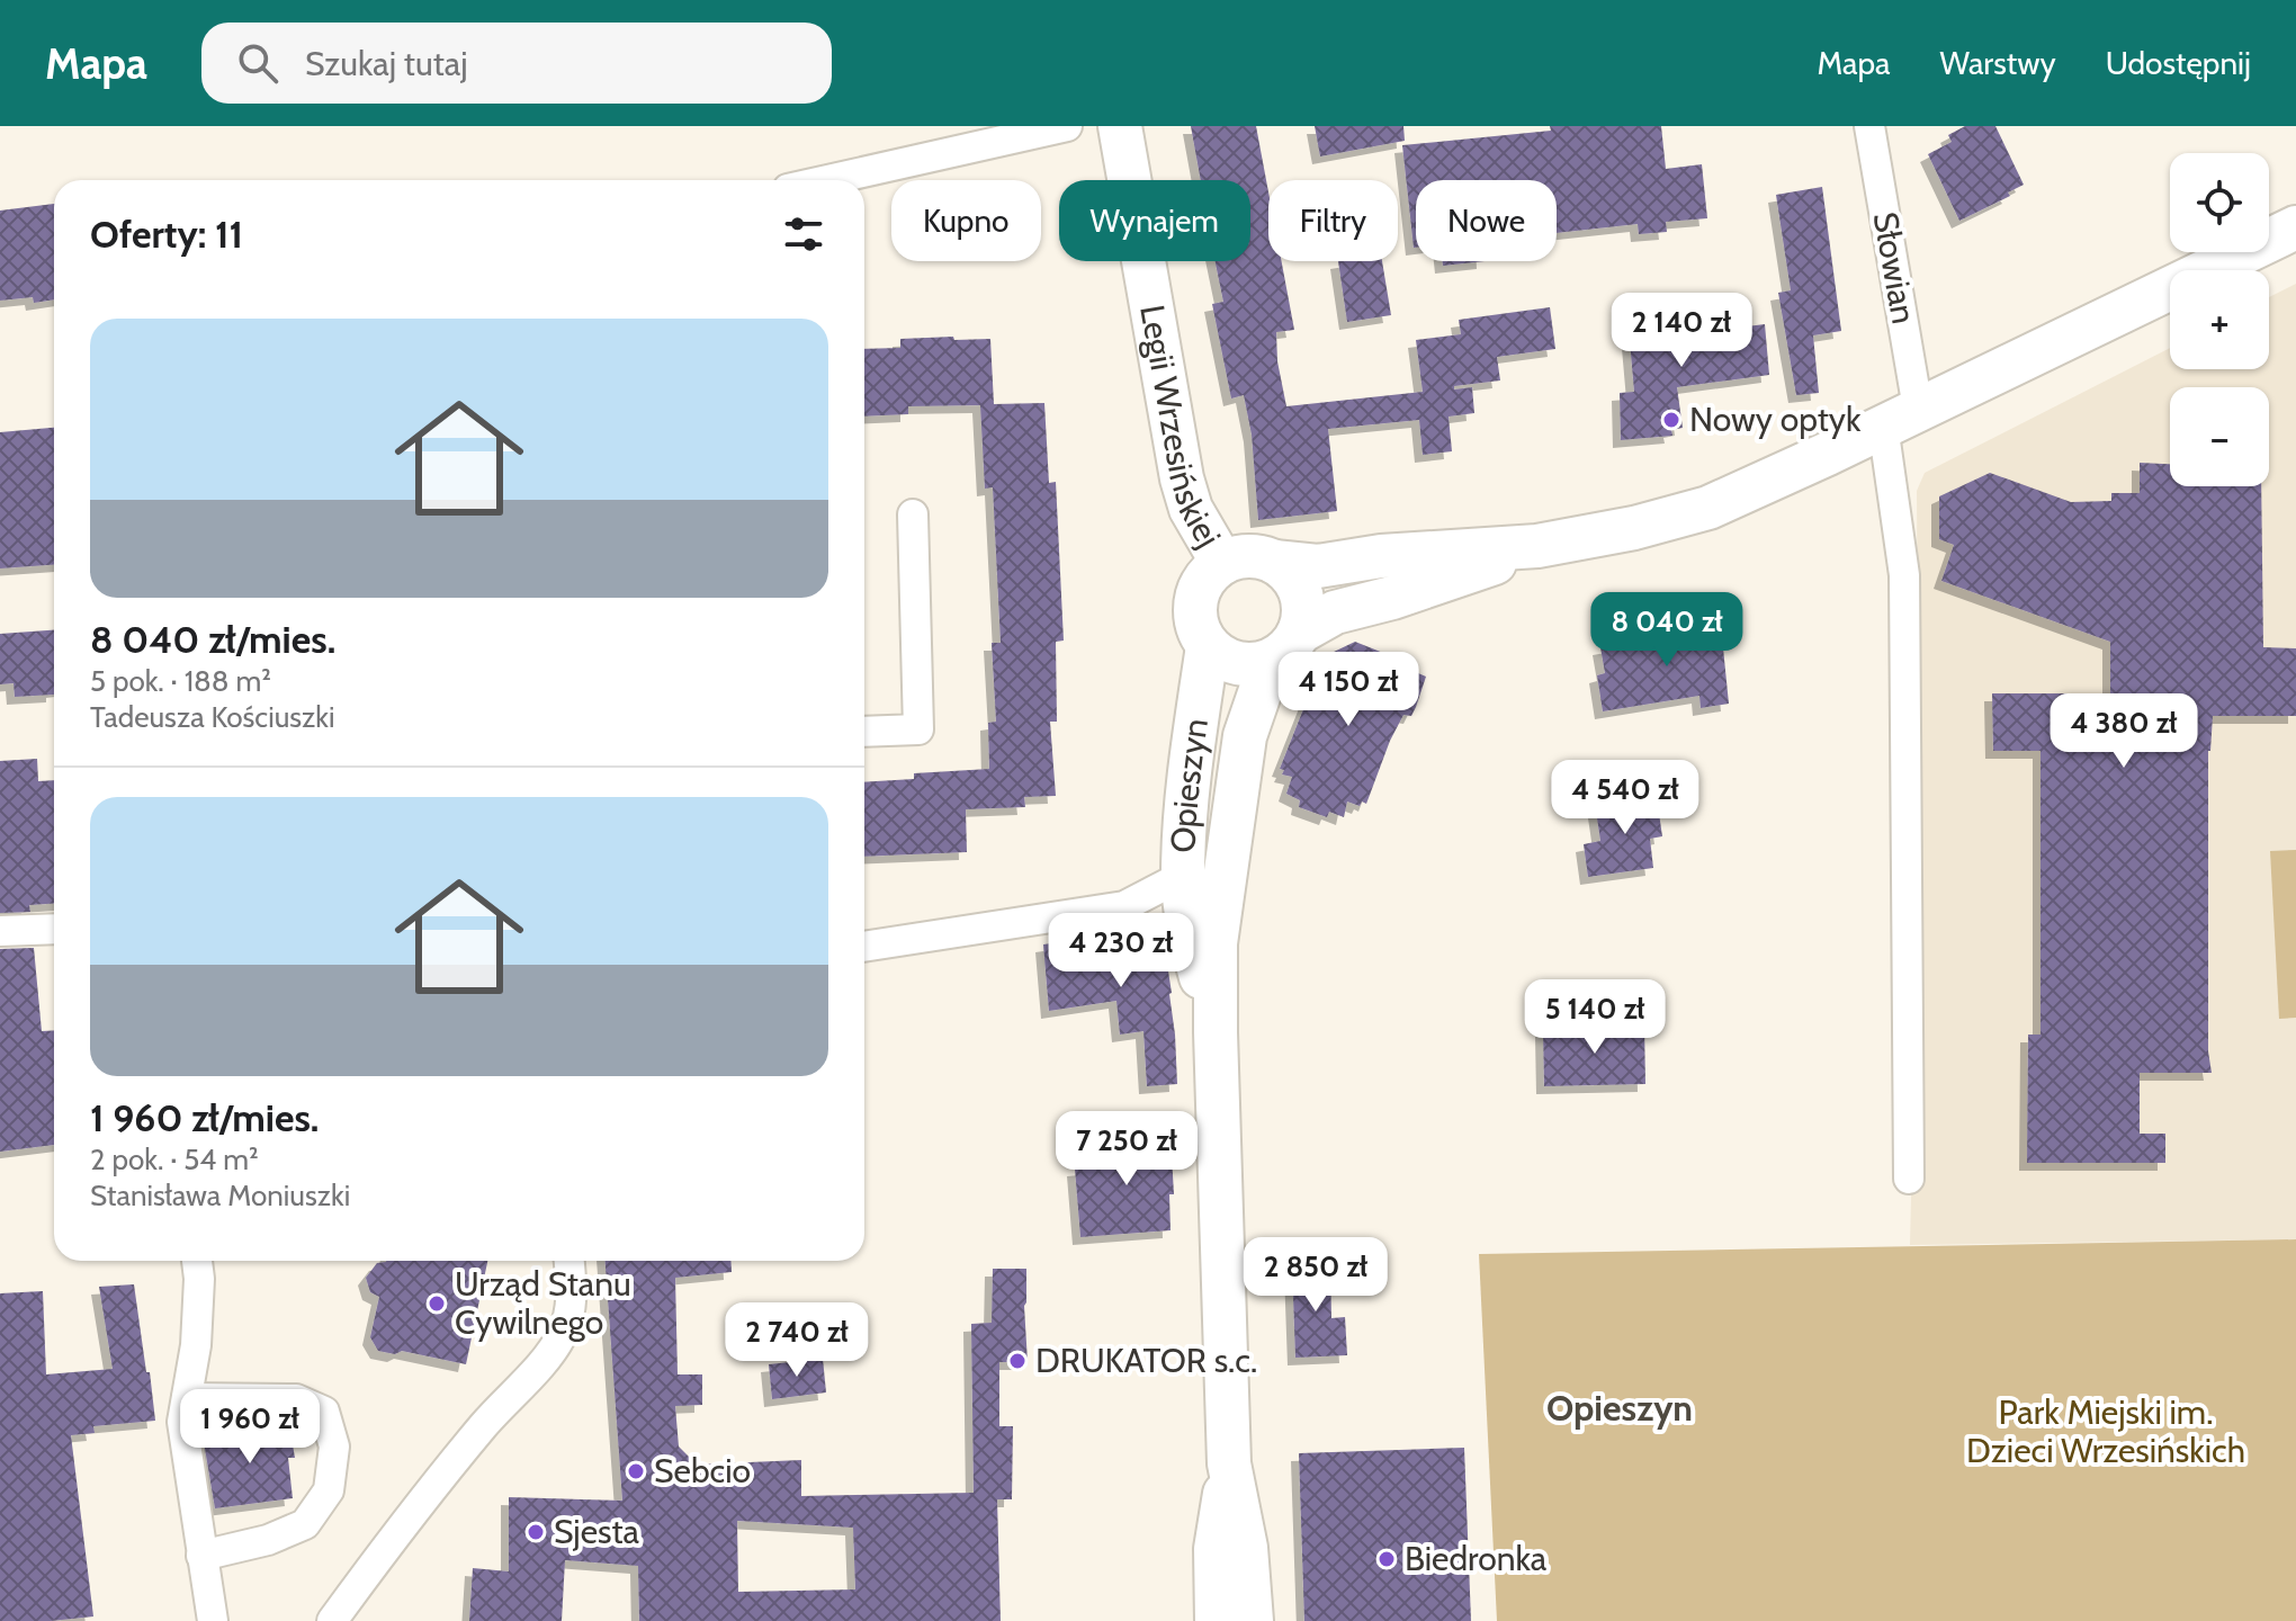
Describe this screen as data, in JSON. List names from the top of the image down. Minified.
{"streets":{"street":["Słowian","Legii Wrzesińskiej","Opieszyn"]},"crossings":[["Legii Wrzesińskiej","Opieszyn"]],"districts":["Opieszyn"],"parks":["Park Miejski im. Dzieci Wrzesińskich"],"places":["Nowy optyk","Urząd Stanu Cywilnego","DRUKATOR s.c.","Sebcio","Sjesta","Biedronka"],"page":{"header":"Mapa","search":"Szukaj tutaj","nav":["Mapa","Warstwy","Udostępnij"],"map_buttons":["+","−"],"chip":["Kupno","Wynajem","Filtry","Nowe"],"heading":"Oferty: 11","list":[{"name":"8 040 zł/mies.","note":"5 pok. · 188 m² · Tadeusza Kościuszki"},{"name":"1 960 zł/mies.","note":"2 pok. · 54 m² · Stanisława Moniuszki"}],"price":["2 140 zł","8 040 zł","4 150 zł","4 380 zł","4 540 zł","4 230 zł","5 140 zł","7 250 zł","2 850 zł","2 740 zł","1 960 zł"]}}
